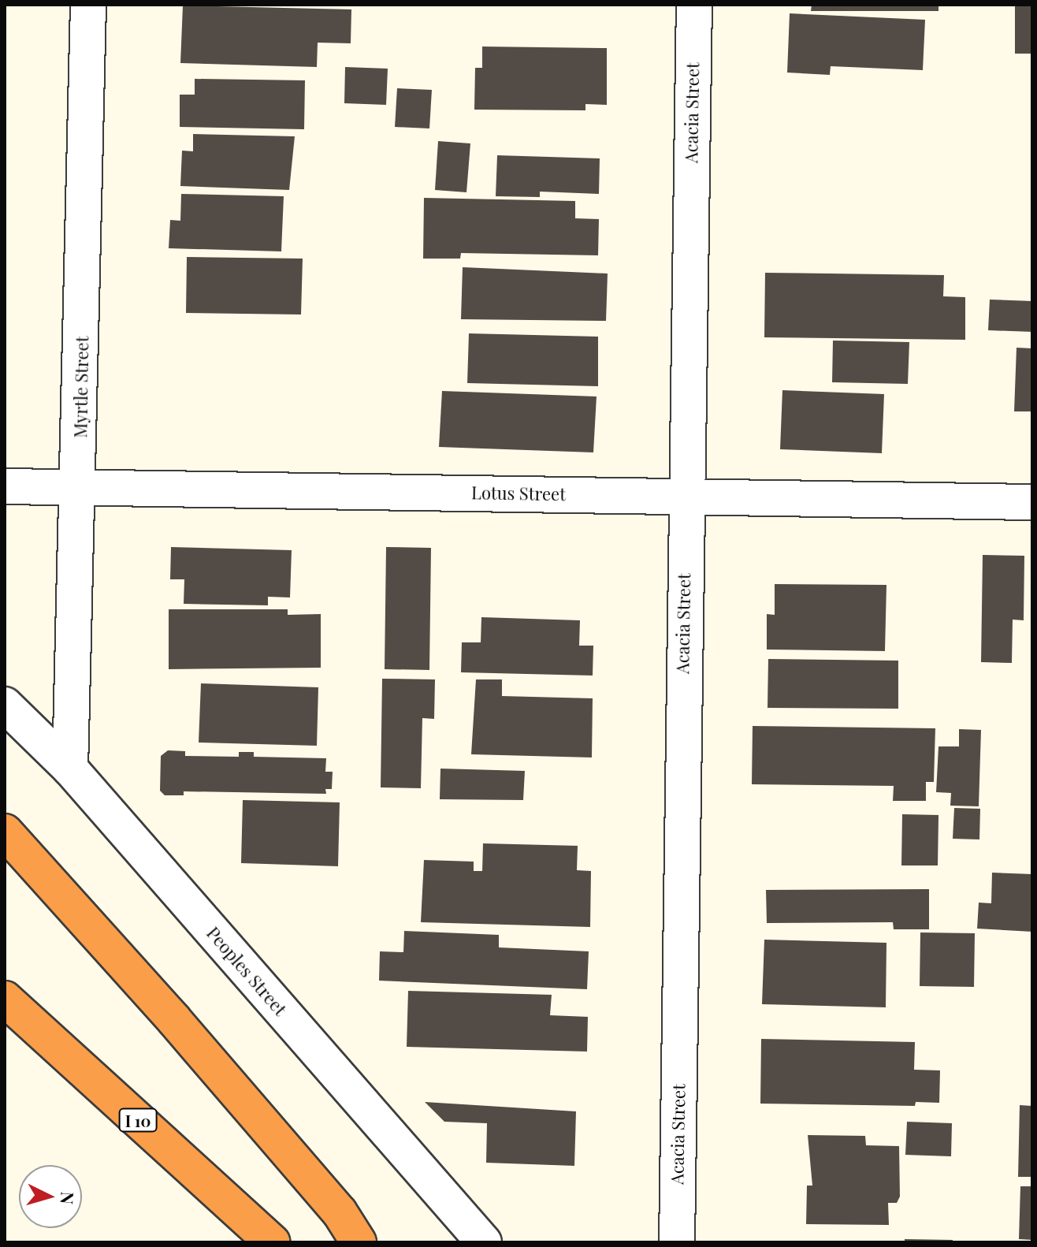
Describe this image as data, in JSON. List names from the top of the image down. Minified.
{"streets":{"highway":["I 10"],"street":["Acacia Street","Myrtle Street","Lotus Street","Peoples Street"]},"crossings":[["Acacia Street","Lotus Street"],["Myrtle Street","Lotus Street"],["Myrtle Street","Peoples Street"]],"north":"right"}
